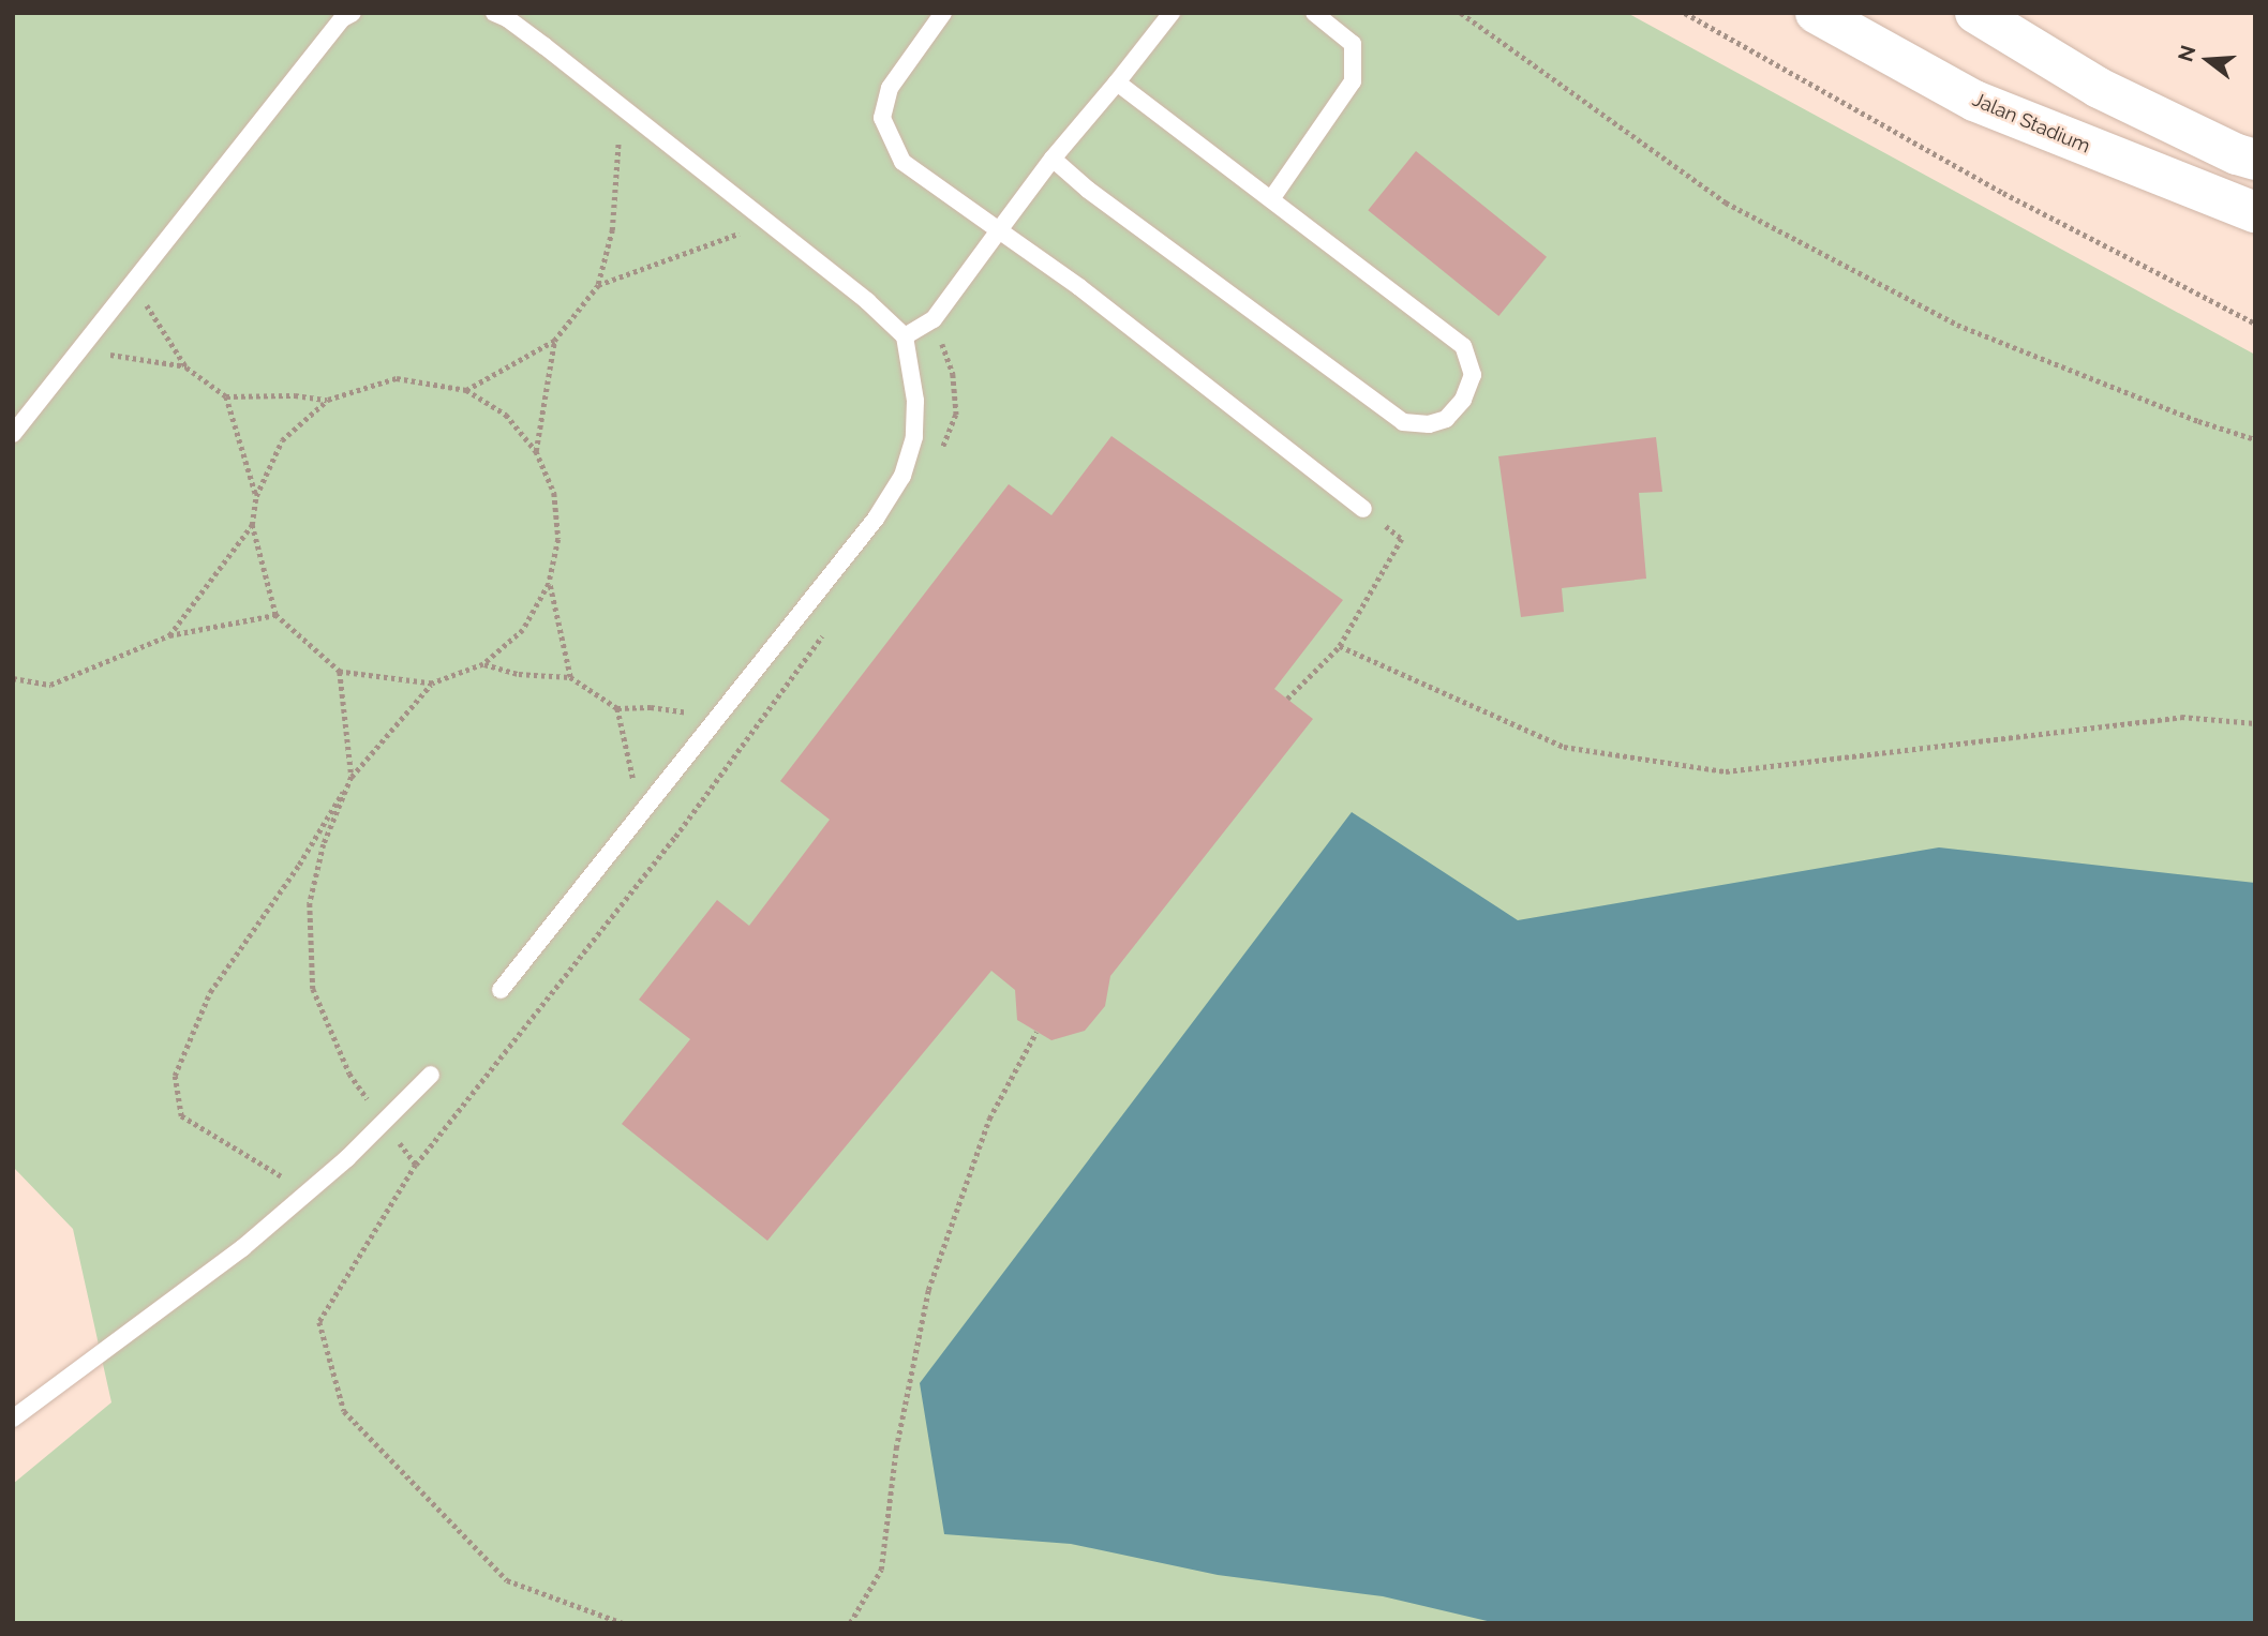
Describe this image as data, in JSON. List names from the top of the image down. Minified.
{"streets":{"main road":["Jalan Stadium"]},"north":"left"}
